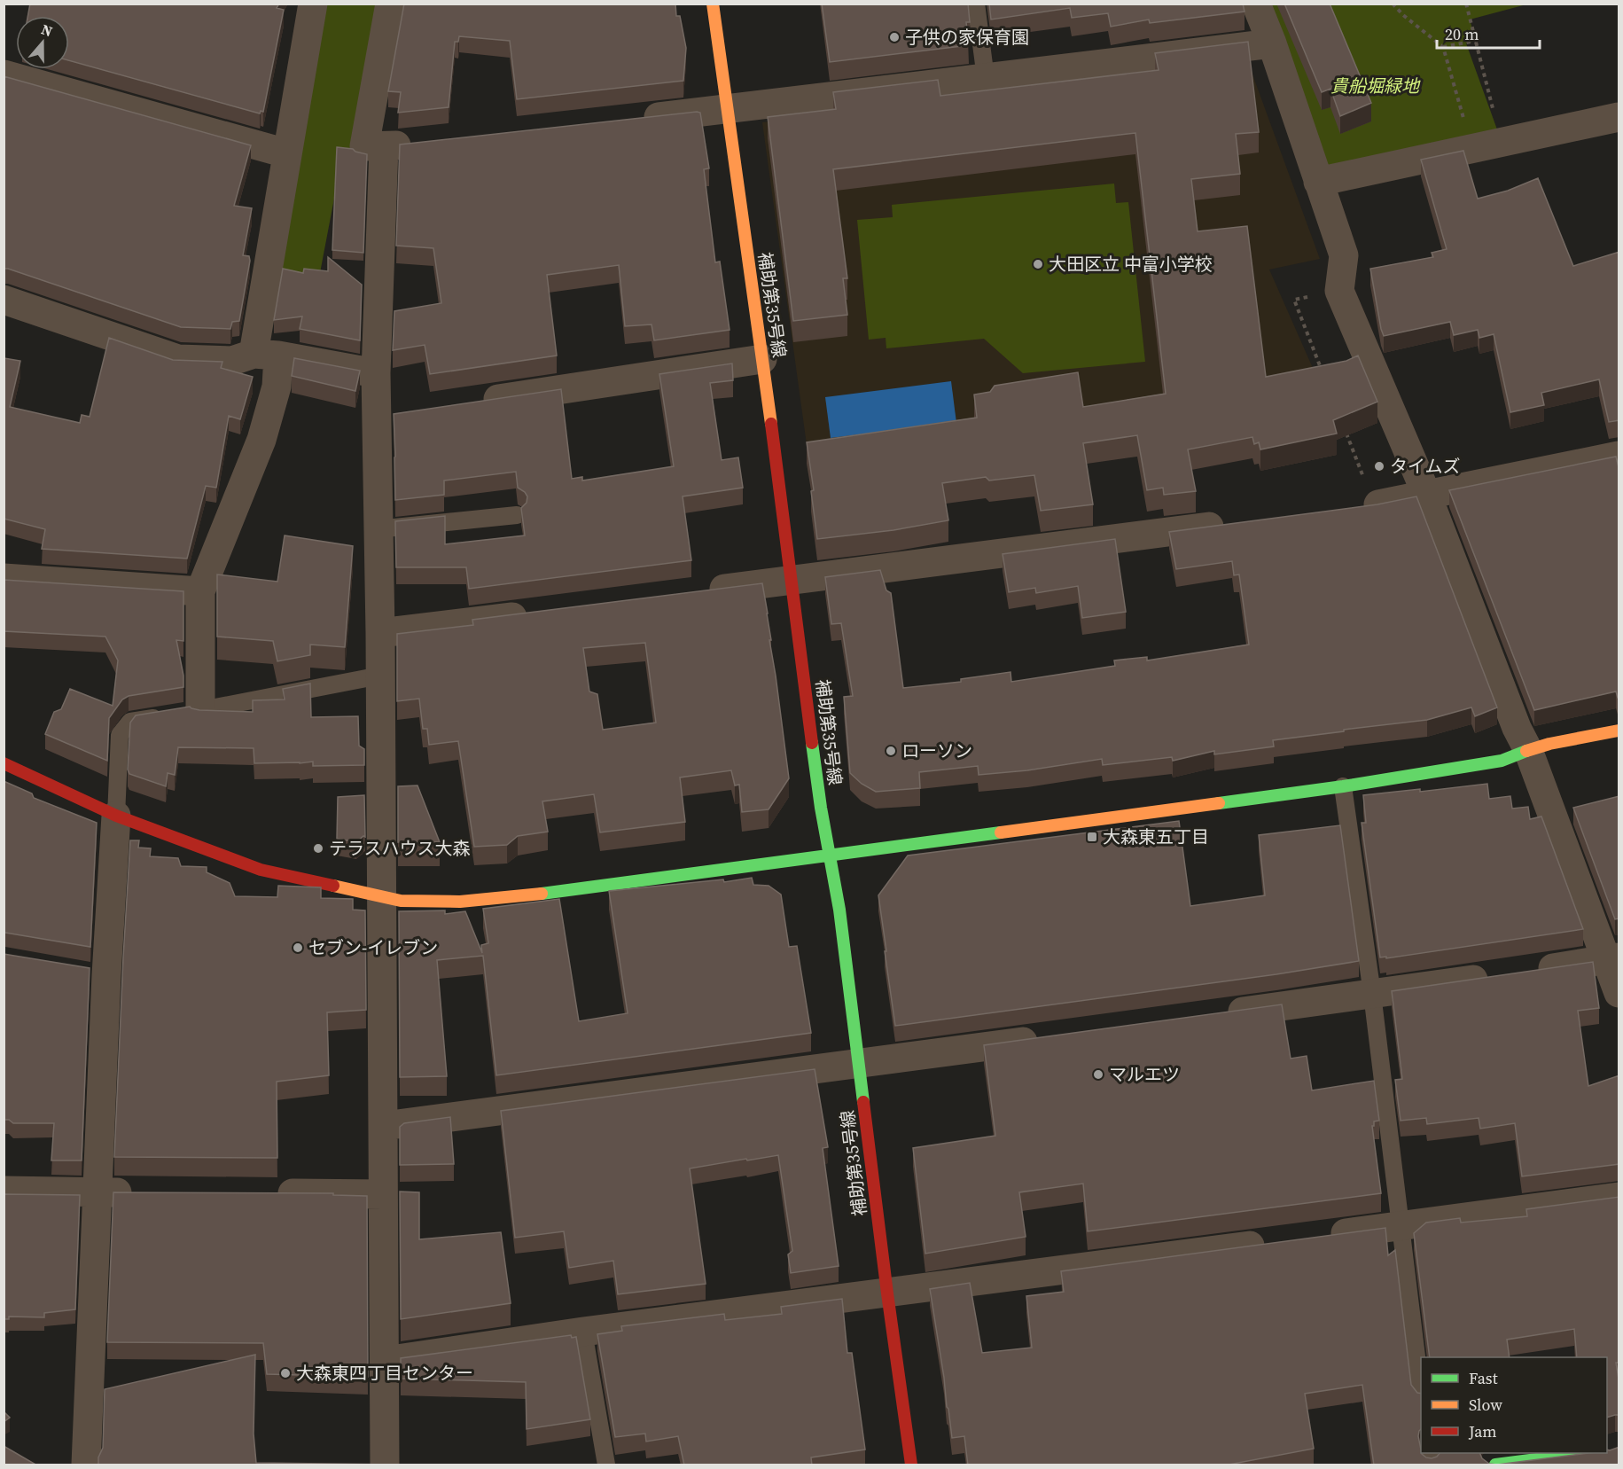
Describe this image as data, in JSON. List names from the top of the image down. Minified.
{"streets":{"street":["補助第35号線"]},"parks":["貴船堀緑地"],"places":{"other":["子供の家保育園","大田区立 中富小学校","タイムズ","ローソン","テラスハウス大森","セブン-イレブン","マルエツ","大森東四丁目センター"],"transit":["大森東五丁目"]},"legend":["Fast","Slow","Jam"],"scale_bar":"20 m","north":"top"}
